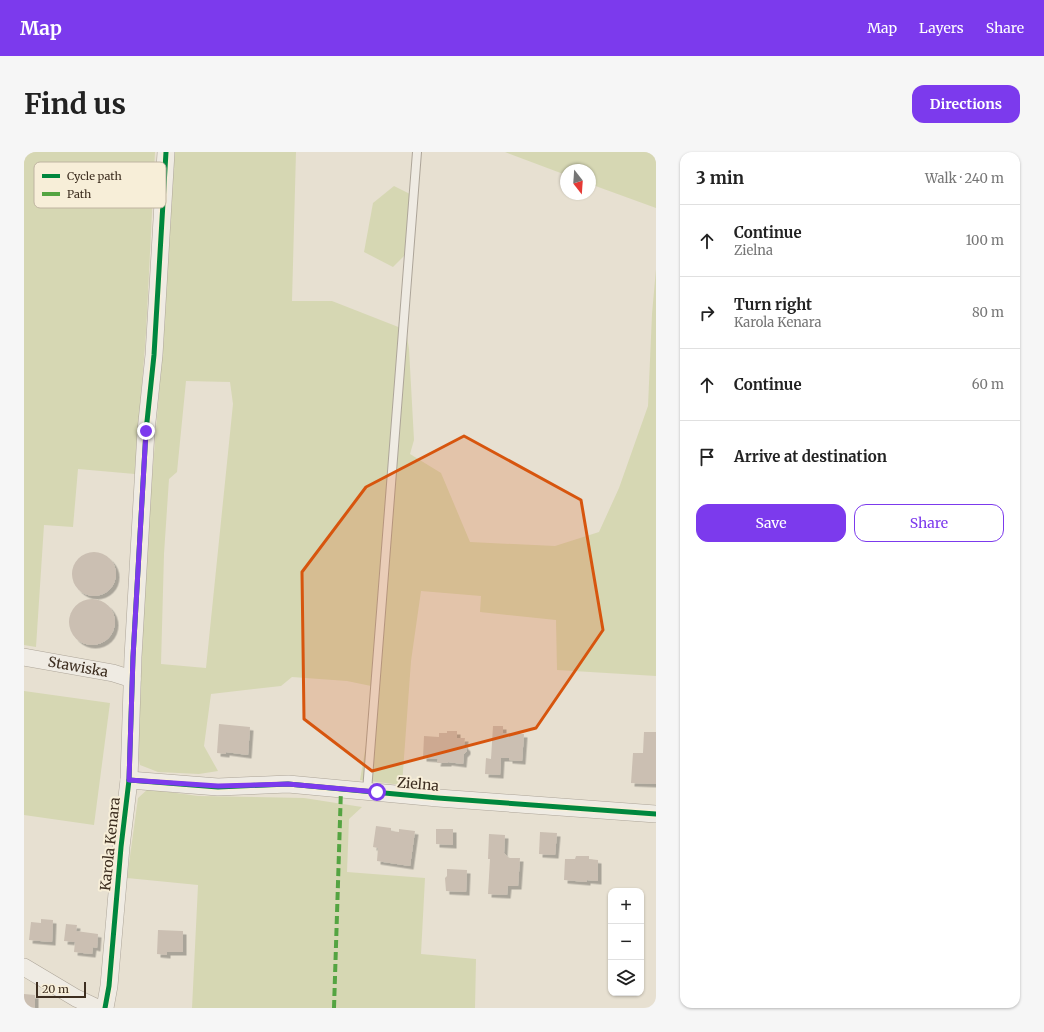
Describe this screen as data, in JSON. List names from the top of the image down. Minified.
{"streets":{"street":["Stawiska","Zielna","Karola Kenara"]},"crossings":[["Stawiska","Karola Kenara"],["Zielna","Karola Kenara"]],"legend":["Cycle path","Path"],"scale_bar":"20 m","north":"bottom","page":{"header":"Map","nav":["Map","Layers","Share"],"buttons":["Directions",["Save","Share"]],"title":"Find us","heading":["3 min","Walk · 240 m"],"list":[["Continue","Zielna","100 m"],["Turn right","Karola Kenara","80 m"],["Continue","60 m"],"Arrive at destination"],"map_buttons":["+","−"],"scale":"20 m"}}
